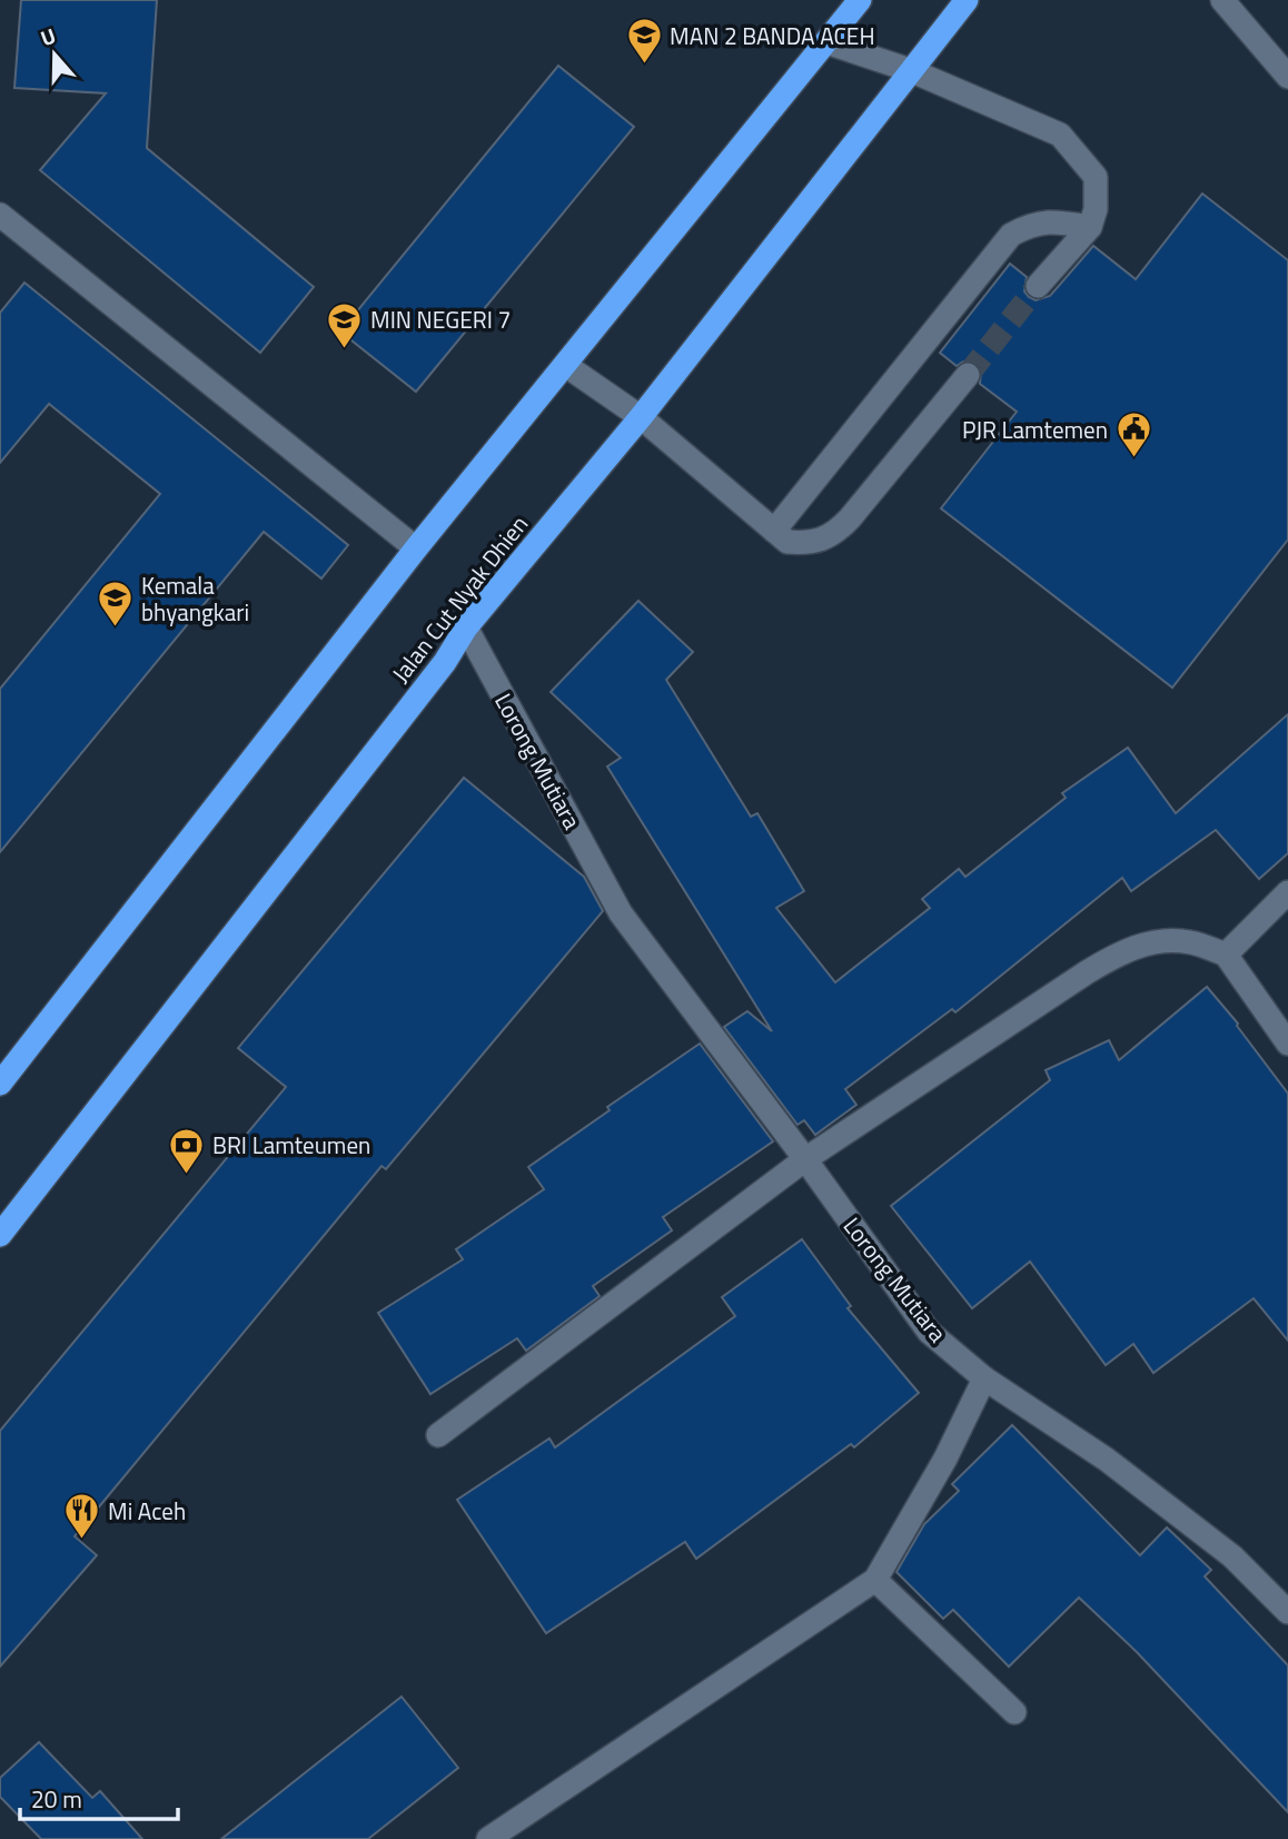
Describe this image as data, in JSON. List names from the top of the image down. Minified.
{"streets":{"highway":["Jalan Cut Nyak Dhien"],"street":["Lorong Mutiara"]},"crossings":[["Jalan Cut Nyak Dhien","Lorong Mutiara"]],"places":{"school or university":["MAN 2 BANDA ACEH","MIN NEGERI 7","Kemala bhyangkari"],"public building":["PJR Lamtemen"],"bank":["BRI Lamteumen"],"restaurant":["Mi Aceh"]},"scale_bar":"20 m","north":"top"}
